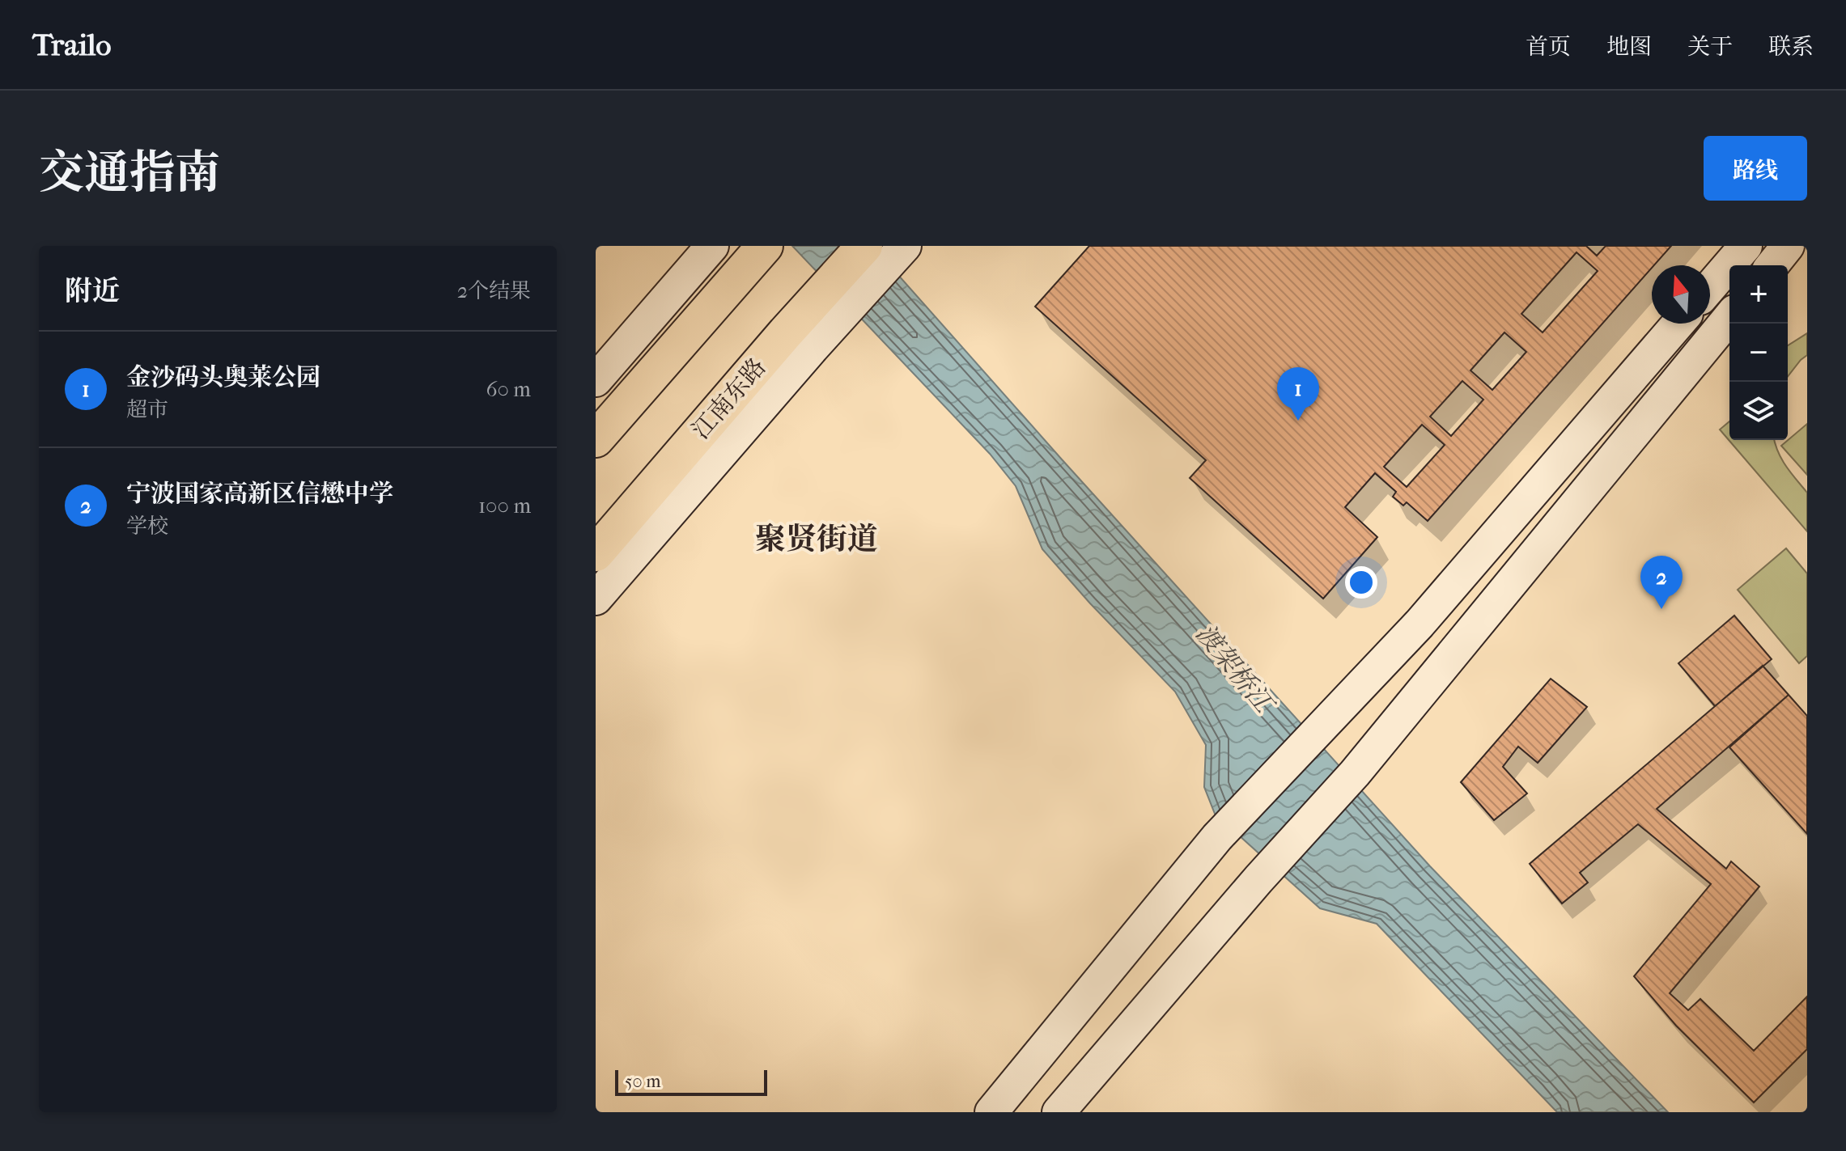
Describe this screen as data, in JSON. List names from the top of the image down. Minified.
{"streets":{"main road":["江南东路"]},"districts":["聚贤街道"],"water":["渡架桥江"],"scale_bar":"50 m","north":"top","page":{"header":"Trailo","nav":["首页","地图","关于","联系"],"title":"交通指南","buttons":"路线","heading":["附近","2个结果"],"map_buttons":["+","−"],"list":[{"mark":"1","name":"金沙码头奥莱公园","note":"超市","value":"60 m"},{"mark":"2","name":"宁波国家高新区信懋中学","note":"学校","value":"100 m"}],"pins":["1","2"],"scale":"50 m"}}
